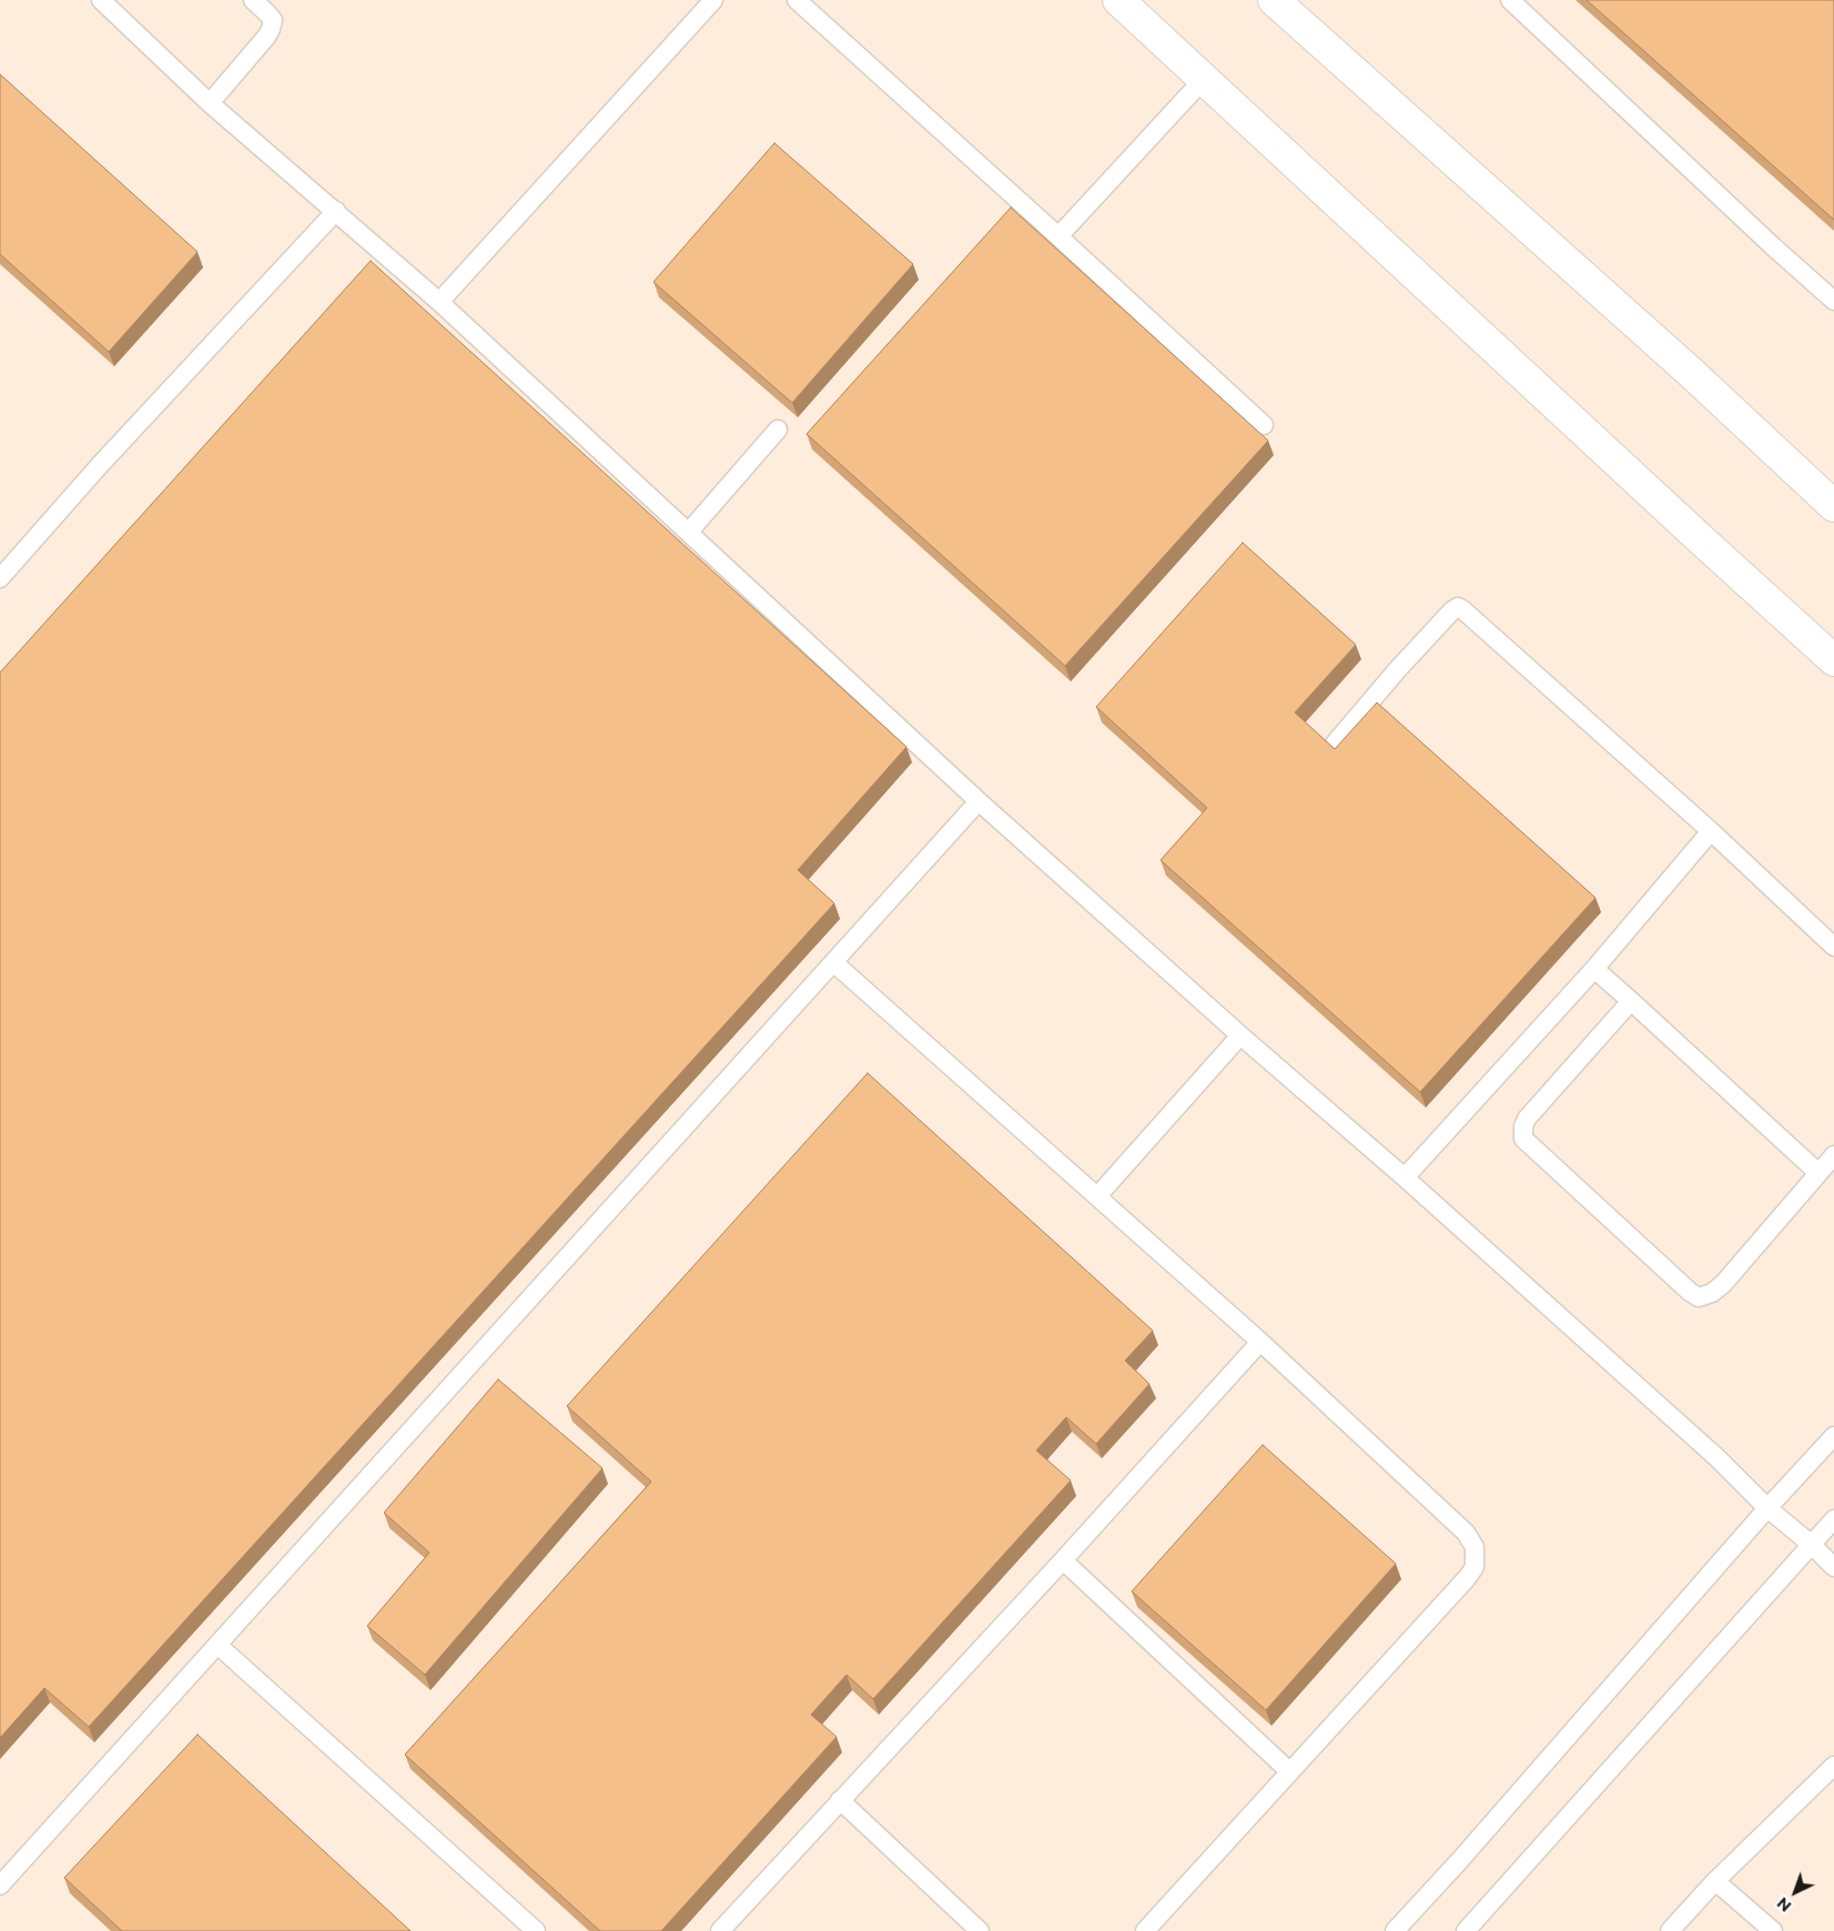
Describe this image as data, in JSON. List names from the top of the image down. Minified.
{"north":"bottom left"}
